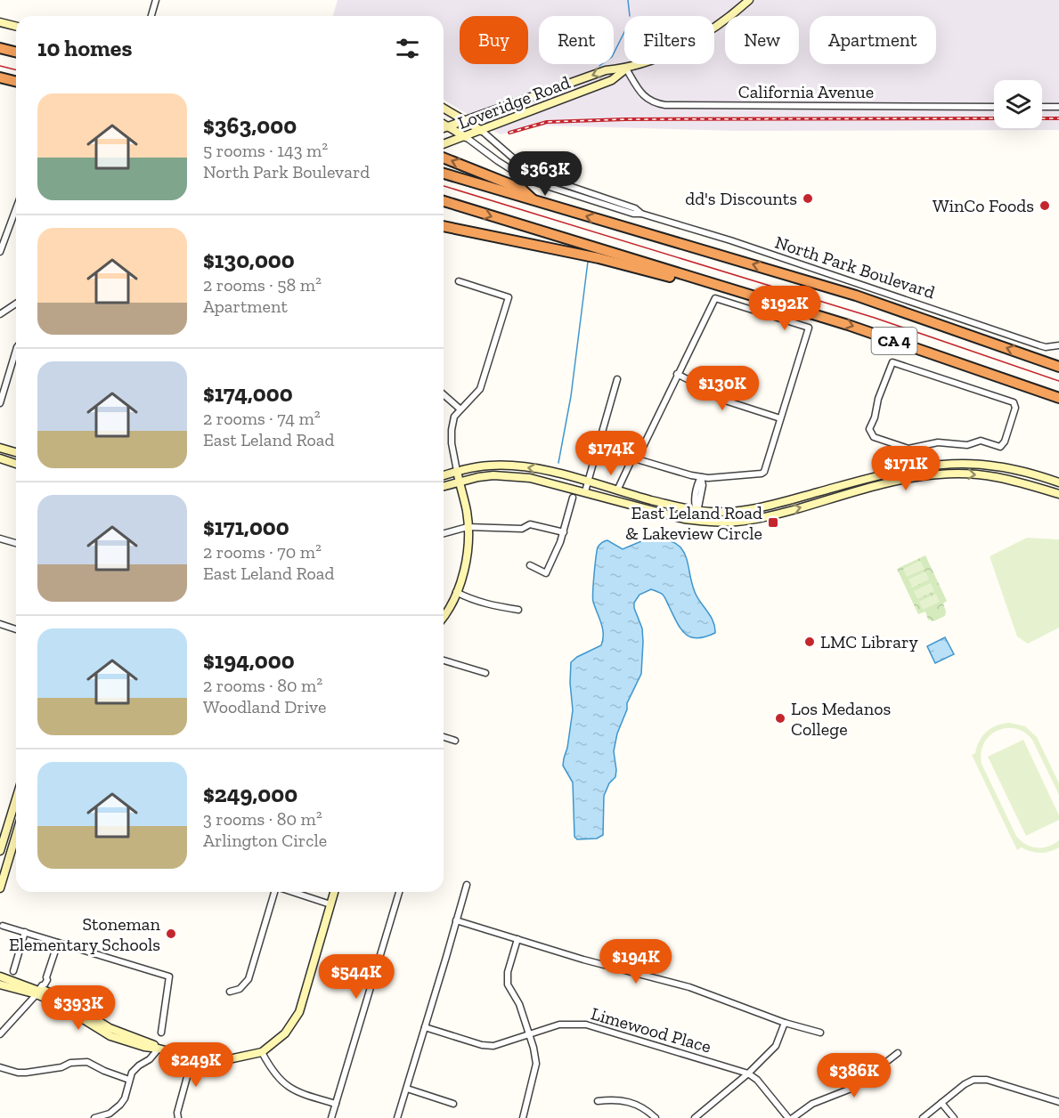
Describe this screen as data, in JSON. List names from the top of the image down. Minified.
{"streets":{"highway":["CA 4"],"main road":["Loveridge Road"],"street":["California Avenue","North Park Boulevard","Limewood Place"]},"crossings":[["California Avenue","Loveridge Road"],["Loveridge Road","North Park Boulevard"]],"places":{"other":["dd's Discounts","WinCo Foods","LMC Library","Los Medanos College","Stoneman Elementary Schools"],"transit":["East Leland Road & Lakeview Circle"]},"page":{"chip":["Buy","Rent","Filters","New","Apartment"],"heading":"10 homes","list":[{"name":"$363,000","note":"5 rooms · 143 m² · North Park Boulevard"},{"name":"$130,000","note":"2 rooms · 58 m² · Apartment"},{"name":"$174,000","note":"2 rooms · 74 m² · East Leland Road"},{"name":"$171,000","note":"2 rooms · 70 m² · East Leland Road"},{"name":"$194,000","note":"2 rooms · 80 m² · Woodland Drive"},{"name":"$249,000","note":"3 rooms · 80 m² · Arlington Circle"}],"price":["$363K","$192K","$130K","$174K","$171K","$194K","$544K","$393K","$249K","$386K"]}}
